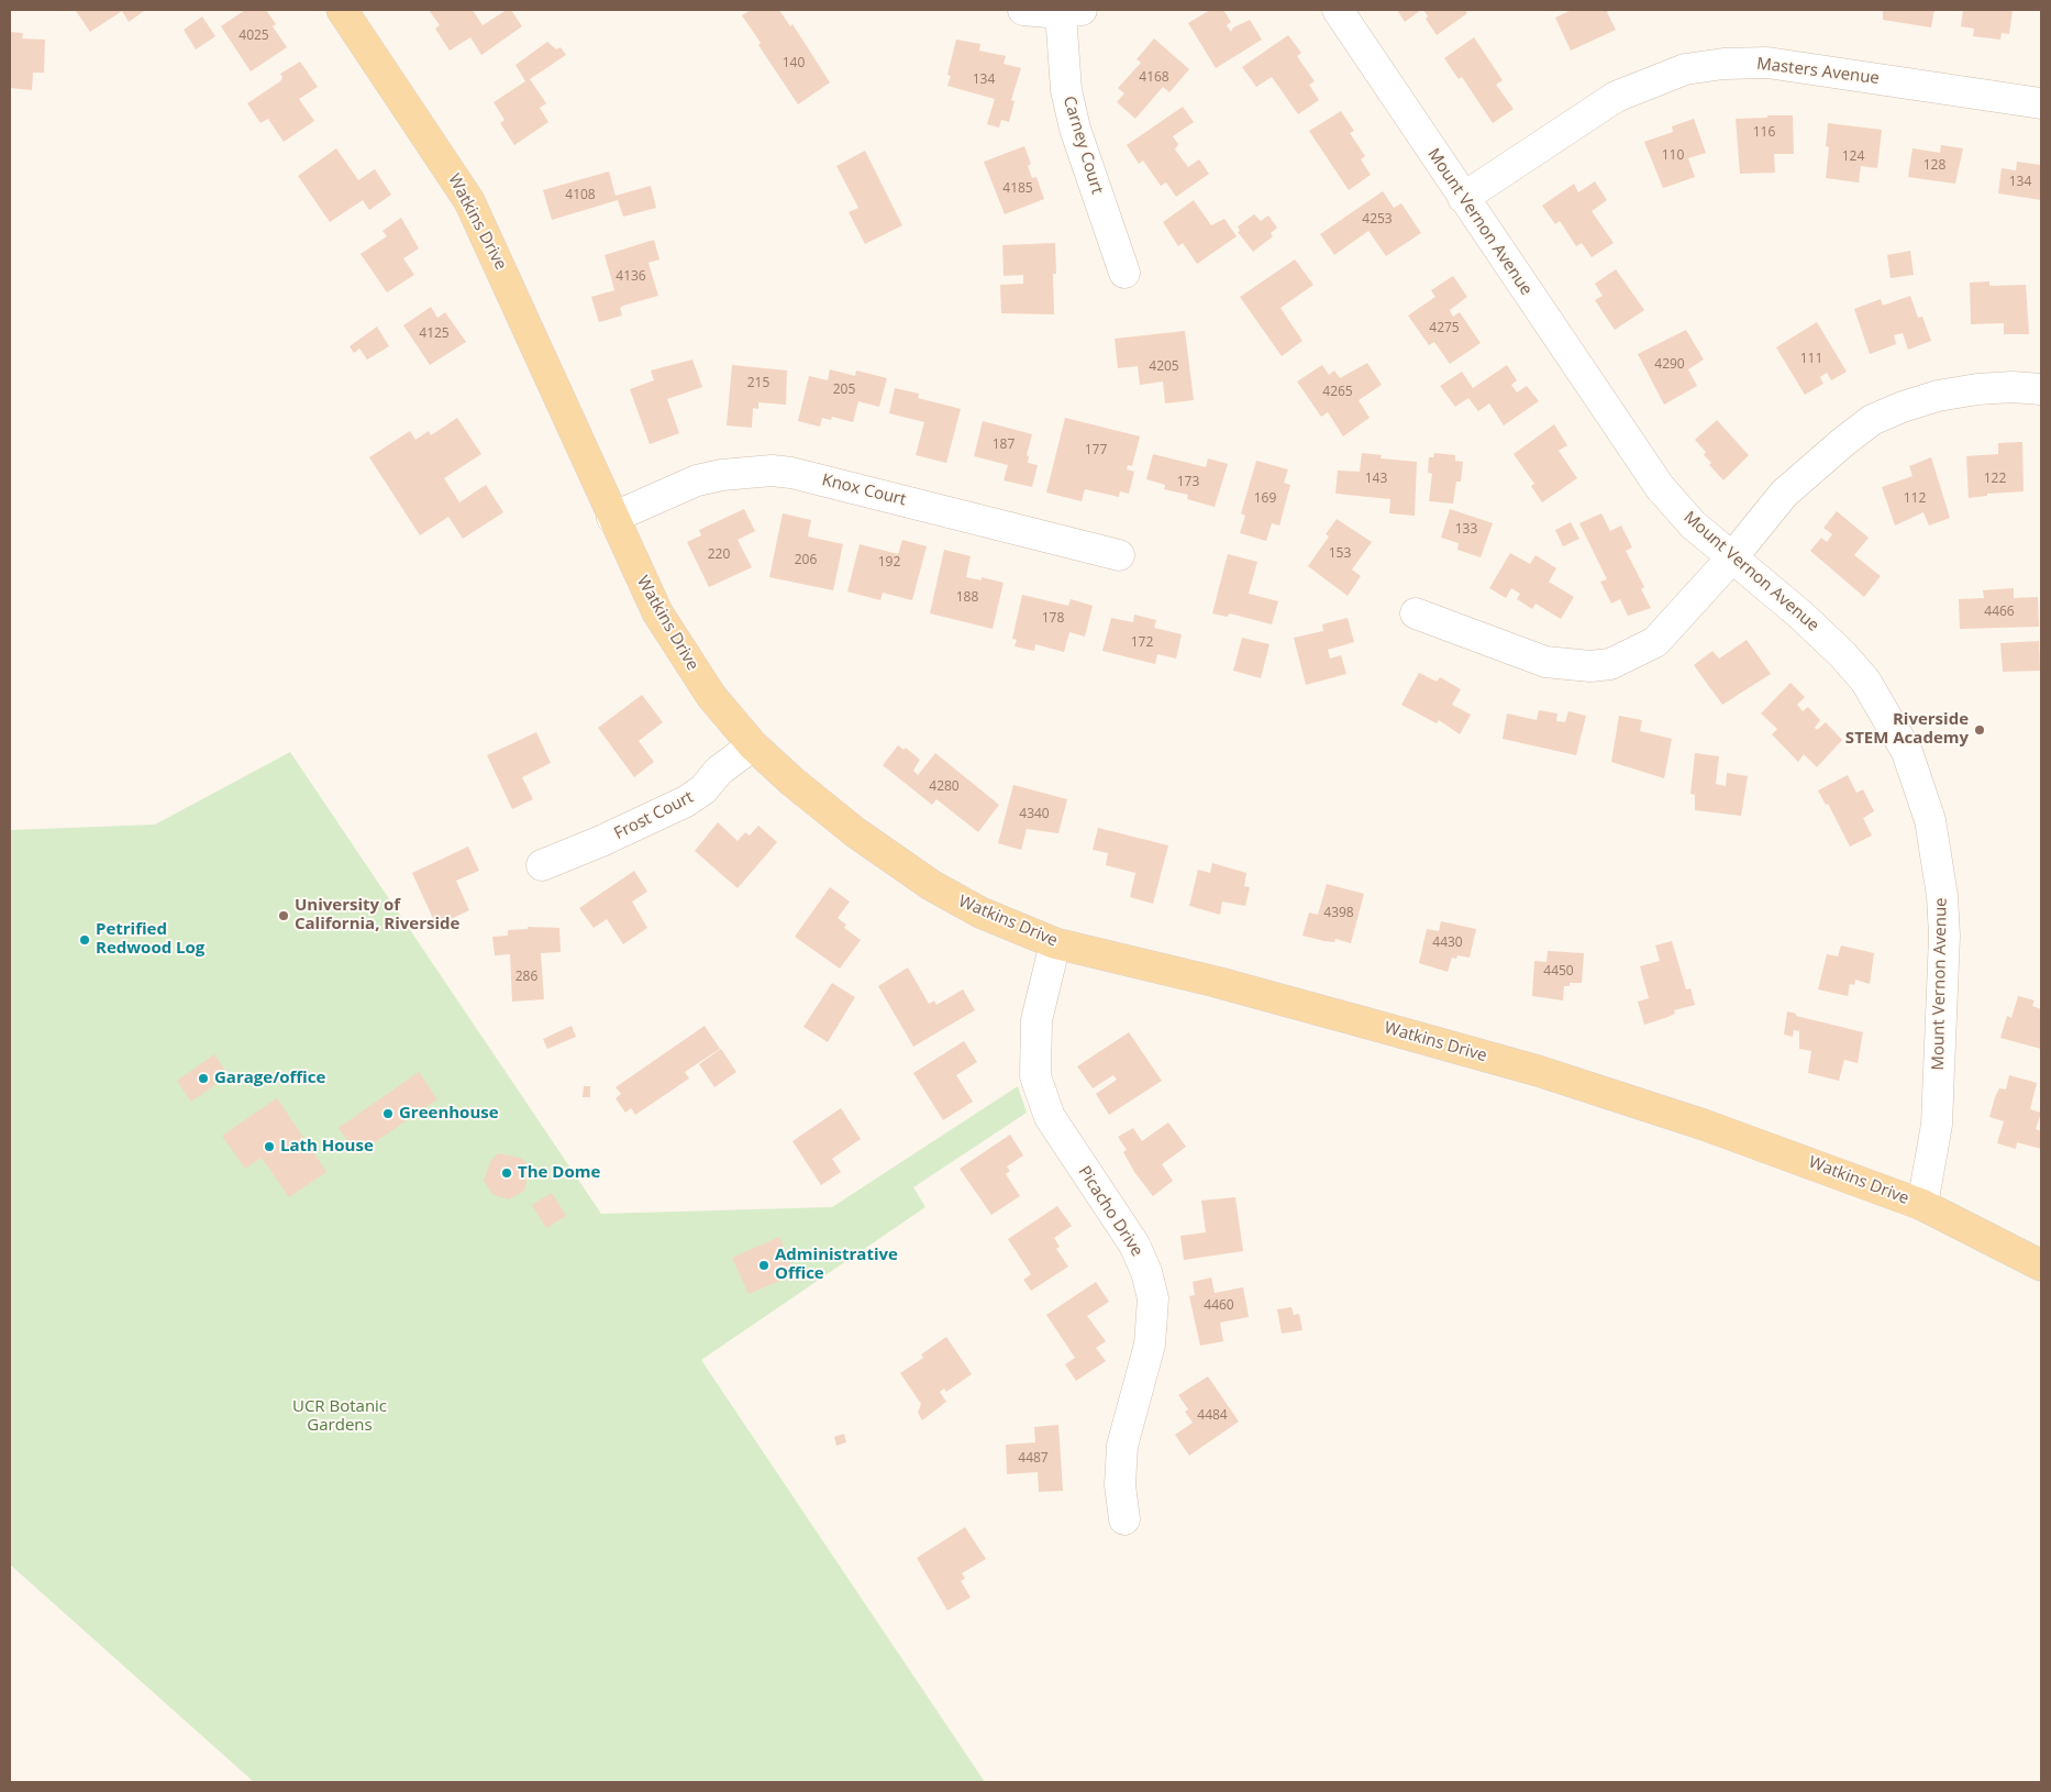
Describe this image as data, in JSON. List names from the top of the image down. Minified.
{"streets":{"main road":["Watkins Drive"],"street":["Masters Avenue","Carney Court","Mount Vernon Avenue","Knox Court","Frost Court","Picacho Drive"]},"crossings":[["Masters Avenue","Mount Vernon Avenue"],["Watkins Drive","Mount Vernon Avenue"],["Watkins Drive","Knox Court"],["Watkins Drive","Frost Court"],["Watkins Drive","Picacho Drive"]],"parks":["UCR Botanic Gardens"],"places":["Riverside STEM Academy","University of California, Riverside","Petrified Redwood Log","Garage/office","Greenhouse","Lath House","The Dome","Administrative Office"],"house_numbers":["4025","140","4168","134","116","110","124","128","134","4185","4108","4253","4136","4275","4125","111","4290","4205","215","205","4265","187","177","143","122","173","169","112","133","153","220","206","192","188","4466","178","172","4280","4340","4398","4430","4450","286","4460","4484","4487"]}
